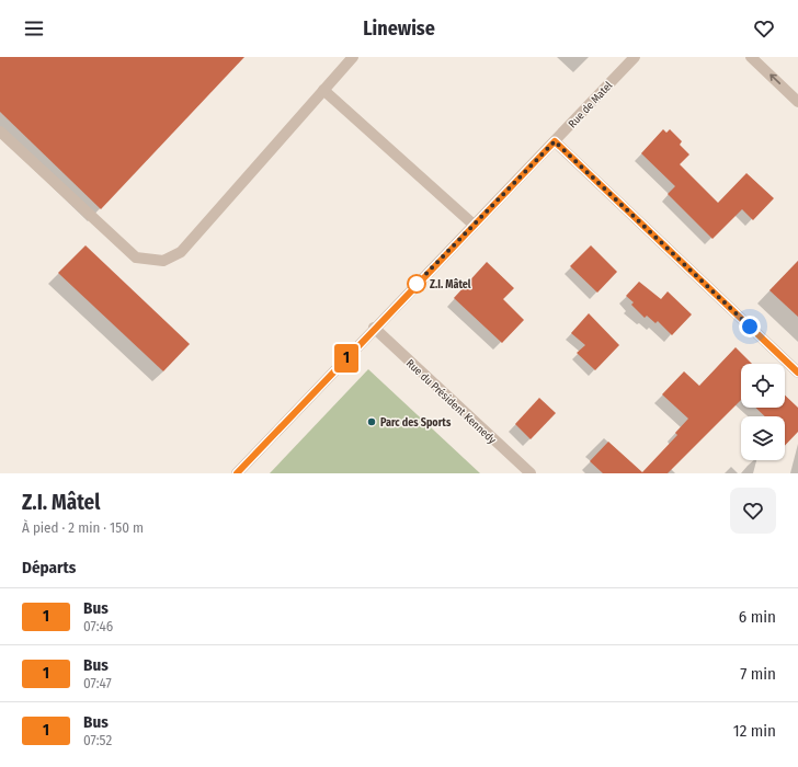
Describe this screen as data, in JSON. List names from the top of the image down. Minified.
{"streets":{"street":["Rue de Matel","Rue du Président Kennedy"]},"crossings":[["Rue de Matel","Rue du Président Kennedy"]],"places":["Z.I. Mâtel","Parc des Sports"],"lines":["bus line 1"],"page":{"header":"Linewise","on_map":"1","heading":[["Z.I. Mâtel","À pied · 2 min · 150 m"],"Départs"],"list":[{"mark":"1","name":"Bus","note":"07:46","value":"6 min"},{"mark":"1","name":"Bus","note":"07:47","value":"7 min"},{"mark":"1","name":"Bus","note":"07:52","value":"12 min"}]}}
